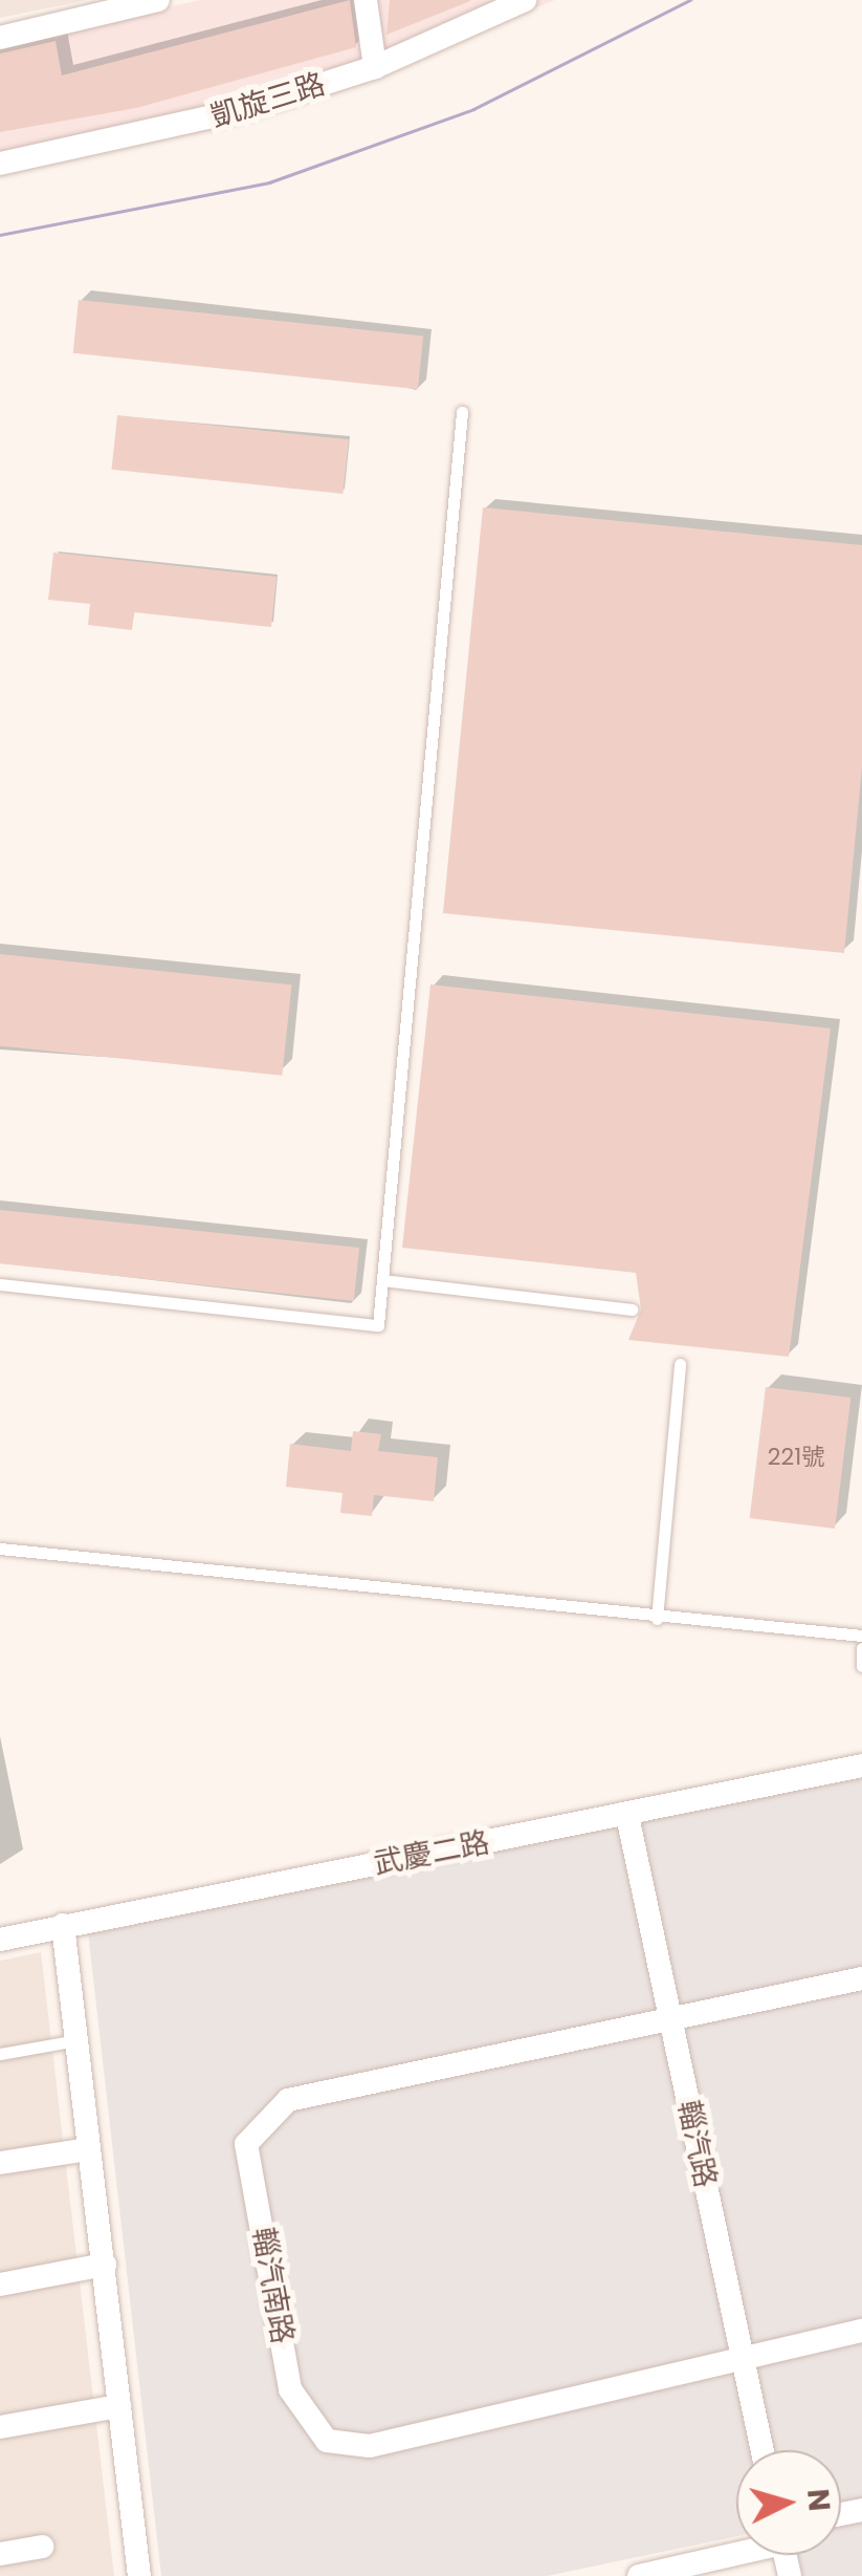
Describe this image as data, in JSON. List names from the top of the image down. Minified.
{"streets":{"street":["凱旋三路","武慶二路","輜汽路","輜汽南路"]},"crossings":[["武慶二路","輜汽路"],["輜汽路","輜汽南路"]],"house_numbers":["221號"],"north":"right"}
